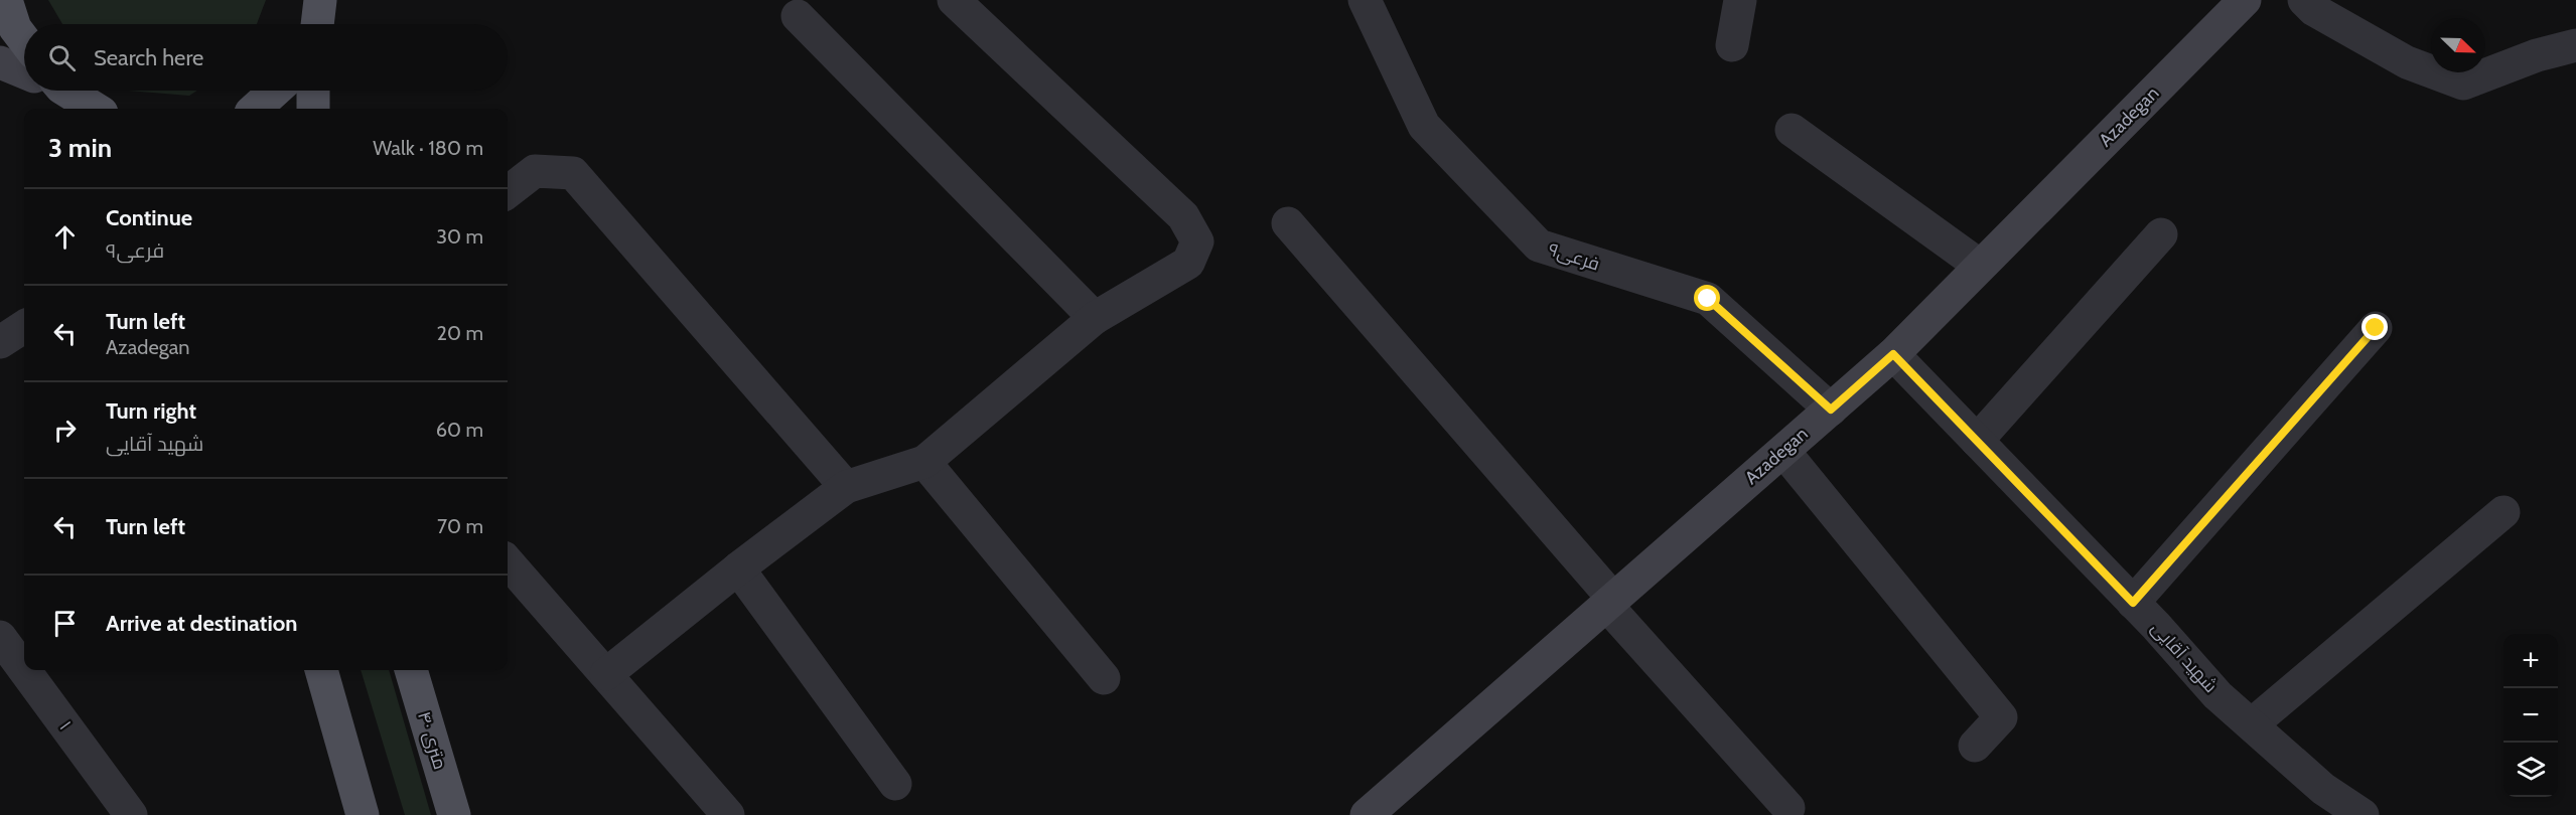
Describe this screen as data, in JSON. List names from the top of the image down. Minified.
{"streets":{"main road":["Azadegan","۴۰ متری"],"street":["فرعی۹","شهید آقایی","۱"]},"crossings":[["Azadegan","فرعی۹"],["Azadegan","شهید آقایی"]],"north":"bottom right","page":{"search":"Search here","heading":["3 min","Walk · 180 m"],"list":[["Continue","فرعی۹","30 m"],["Turn left","Azadegan","20 m"],["Turn right","شهید آقایی","60 m"],["Turn left","70 m"],"Arrive at destination"],"map_buttons":["+","−"]}}
